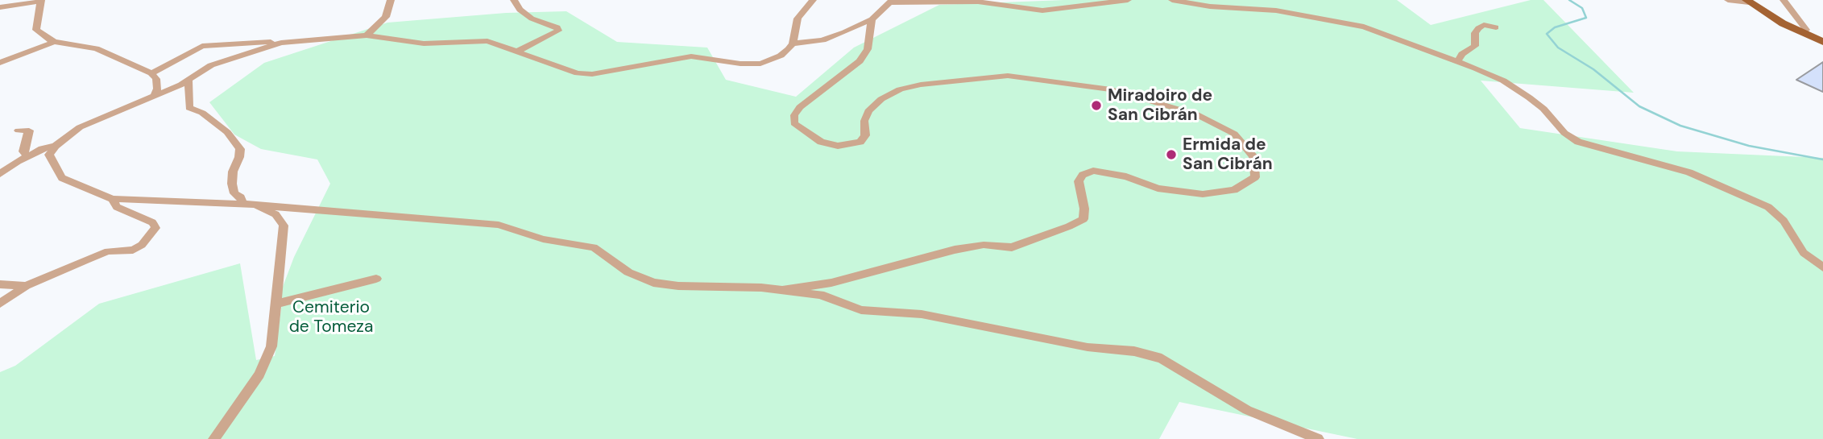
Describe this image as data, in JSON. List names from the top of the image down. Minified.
{"parks":["Cemiterio de Tomeza"],"places":["Miradoiro de San Cibrán","Ermida de San Cibrán"]}
